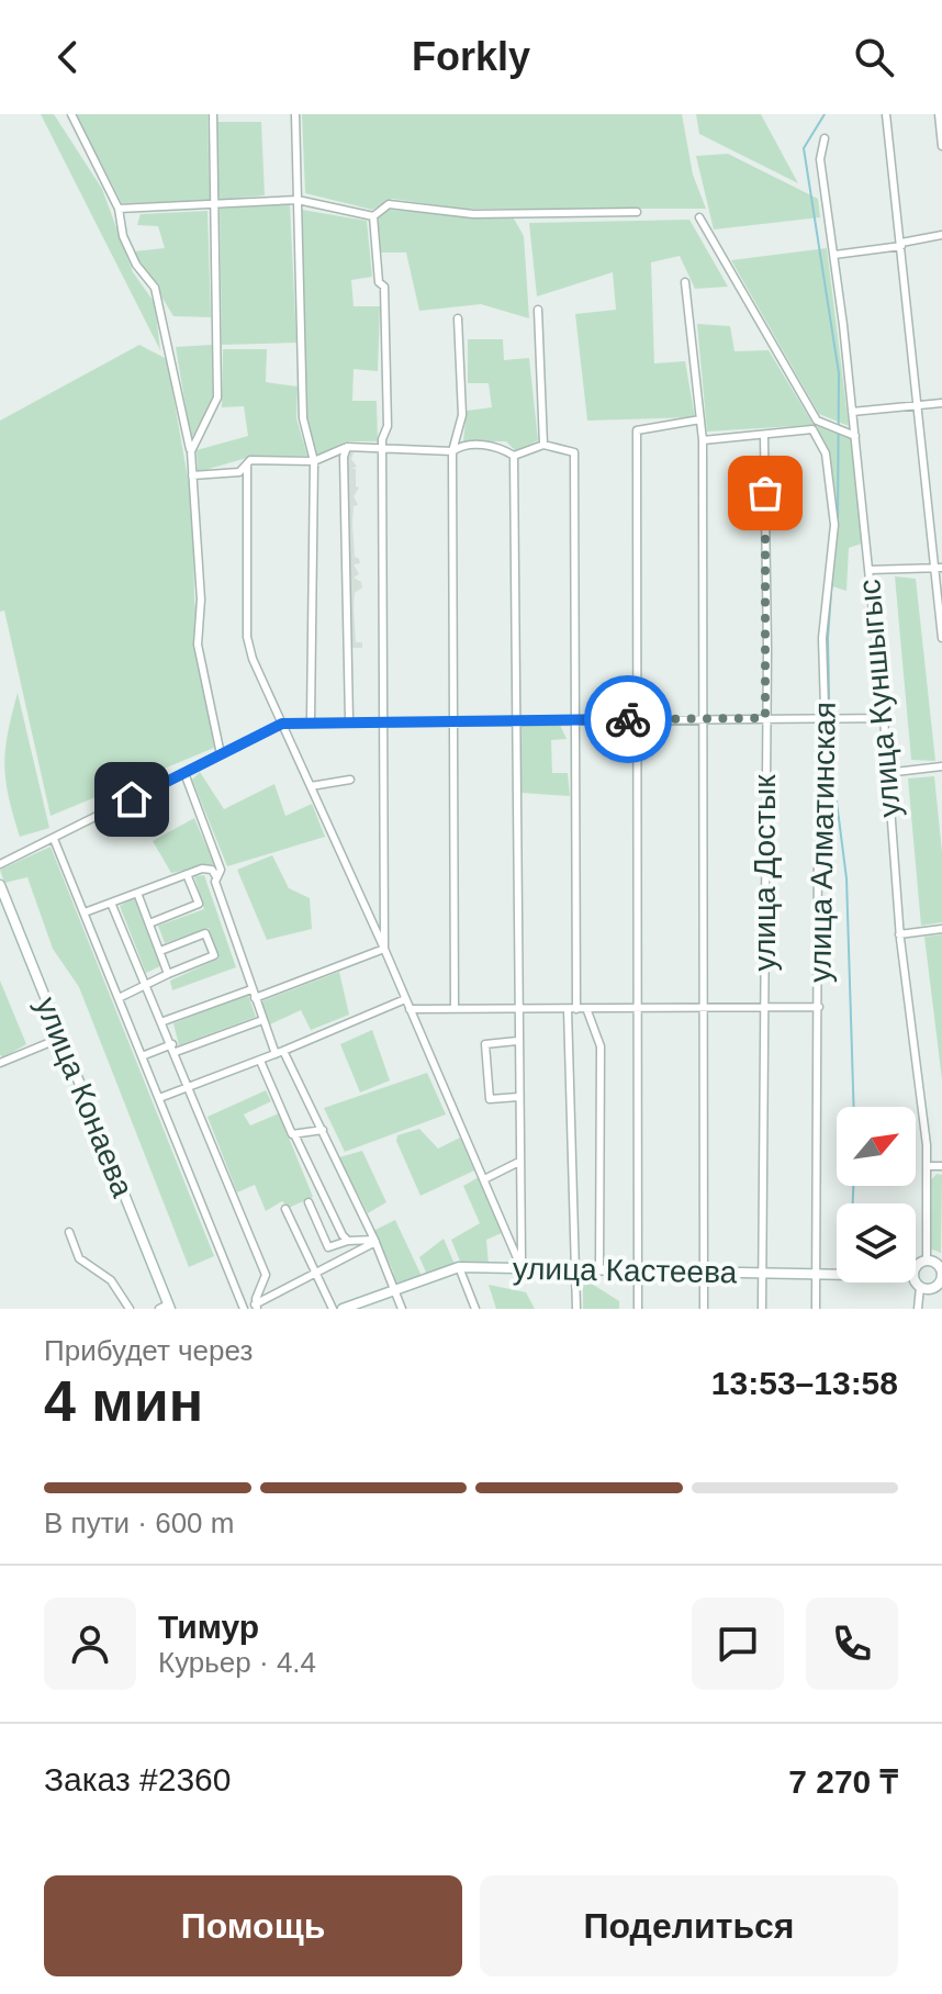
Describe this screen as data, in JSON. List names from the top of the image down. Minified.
{"streets":{"street":["улица Куншыгыс","улица Алматинская","улица Достык","улица Конаева","улица Кастеева"]},"crossings":[["улица Алматинская","улица Достык"],["улица Алматинская","улица Кастеева"],["улица Достык","улица Кастеева"]],"north":"top right","page":{"header":"Forkly","heading":["4 мин","Прибудет через","13:53–13:58"],"panel":["Тимур","Курьер · 4.4","Заказ #2360","7 270 ₸"],"bar":"В пути · 600 m","buttons":["Помощь","Поделиться"]}}
